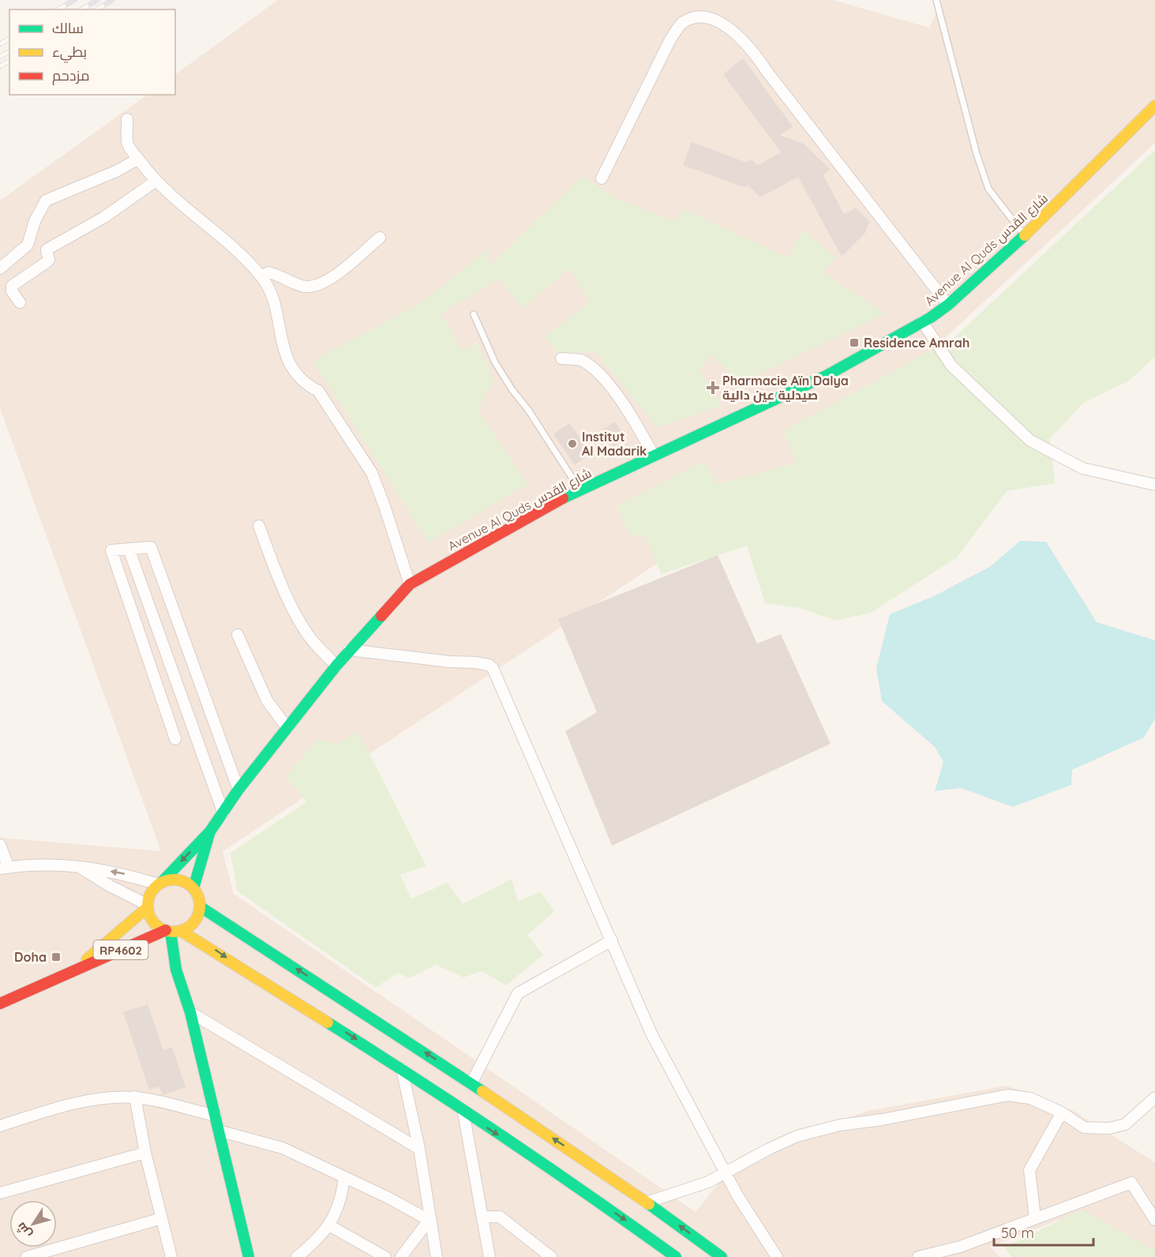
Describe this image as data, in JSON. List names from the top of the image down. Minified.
{"streets":{"main road":["Avenue Al Quds شارع القدس","RP4602"]},"crossings":[["Avenue Al Quds شارع القدس","RP4602"]],"places":{"transit":["Residence Amrah","Doha"],"health":["Pharmacie Aïn Dalya صيدلية عين دالية"],"other":["Institut Al Madarik"]},"legend":["سالك","بطيء","مزدحم"],"scale_bar":"50 m","north":"bottom left"}
